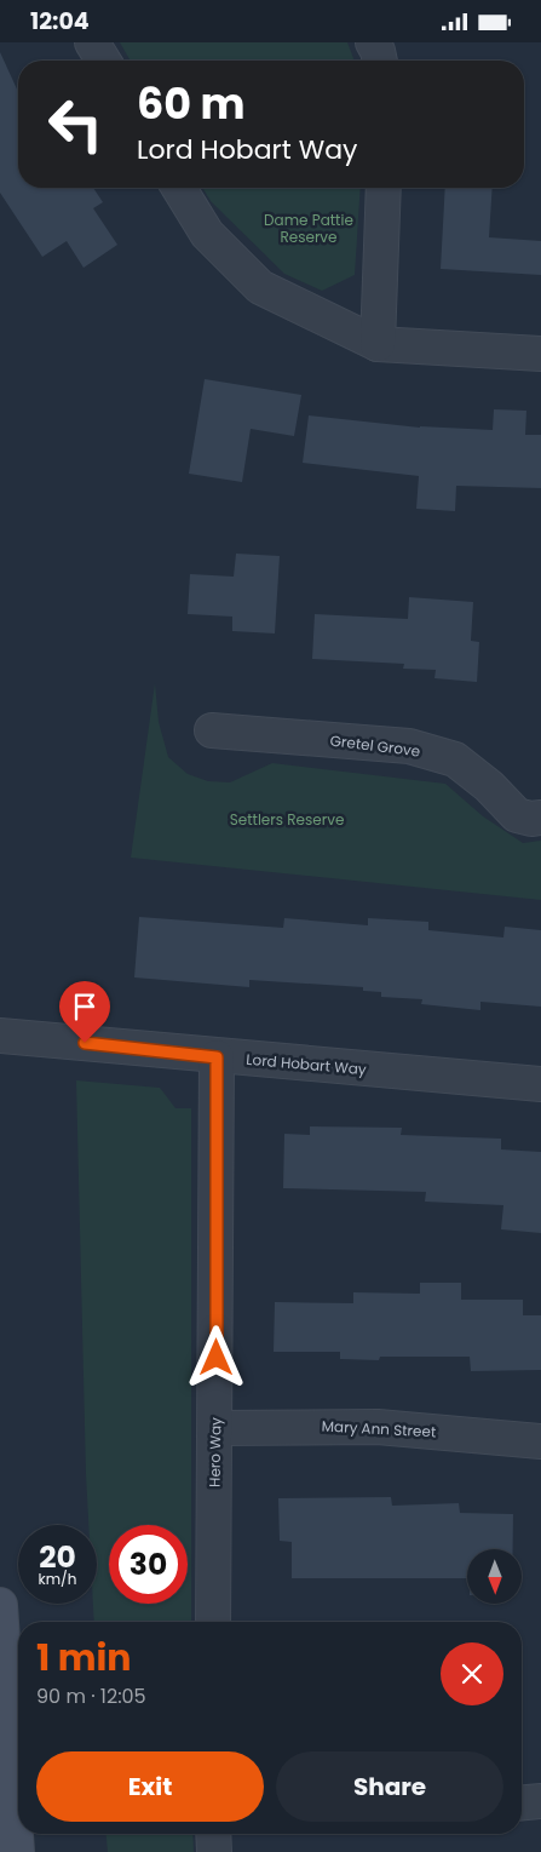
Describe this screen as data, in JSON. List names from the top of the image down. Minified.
{"streets":{"street":["Gretel Grove","Lord Hobart Way","Mary Ann Street","Hero Way"]},"crossings":[["Lord Hobart Way","Hero Way"],["Mary Ann Street","Hero Way"]],"parks":["Dame Pattie Reserve","Settlers Reserve"],"north":"bottom","page":{"status":"12:04","turn":["60 m","Lord Hobart Way"],"speed":"20 km/h","limit":"30","heading":["1 min","90 m · 12:05"],"buttons":["Exit","Share"]}}
